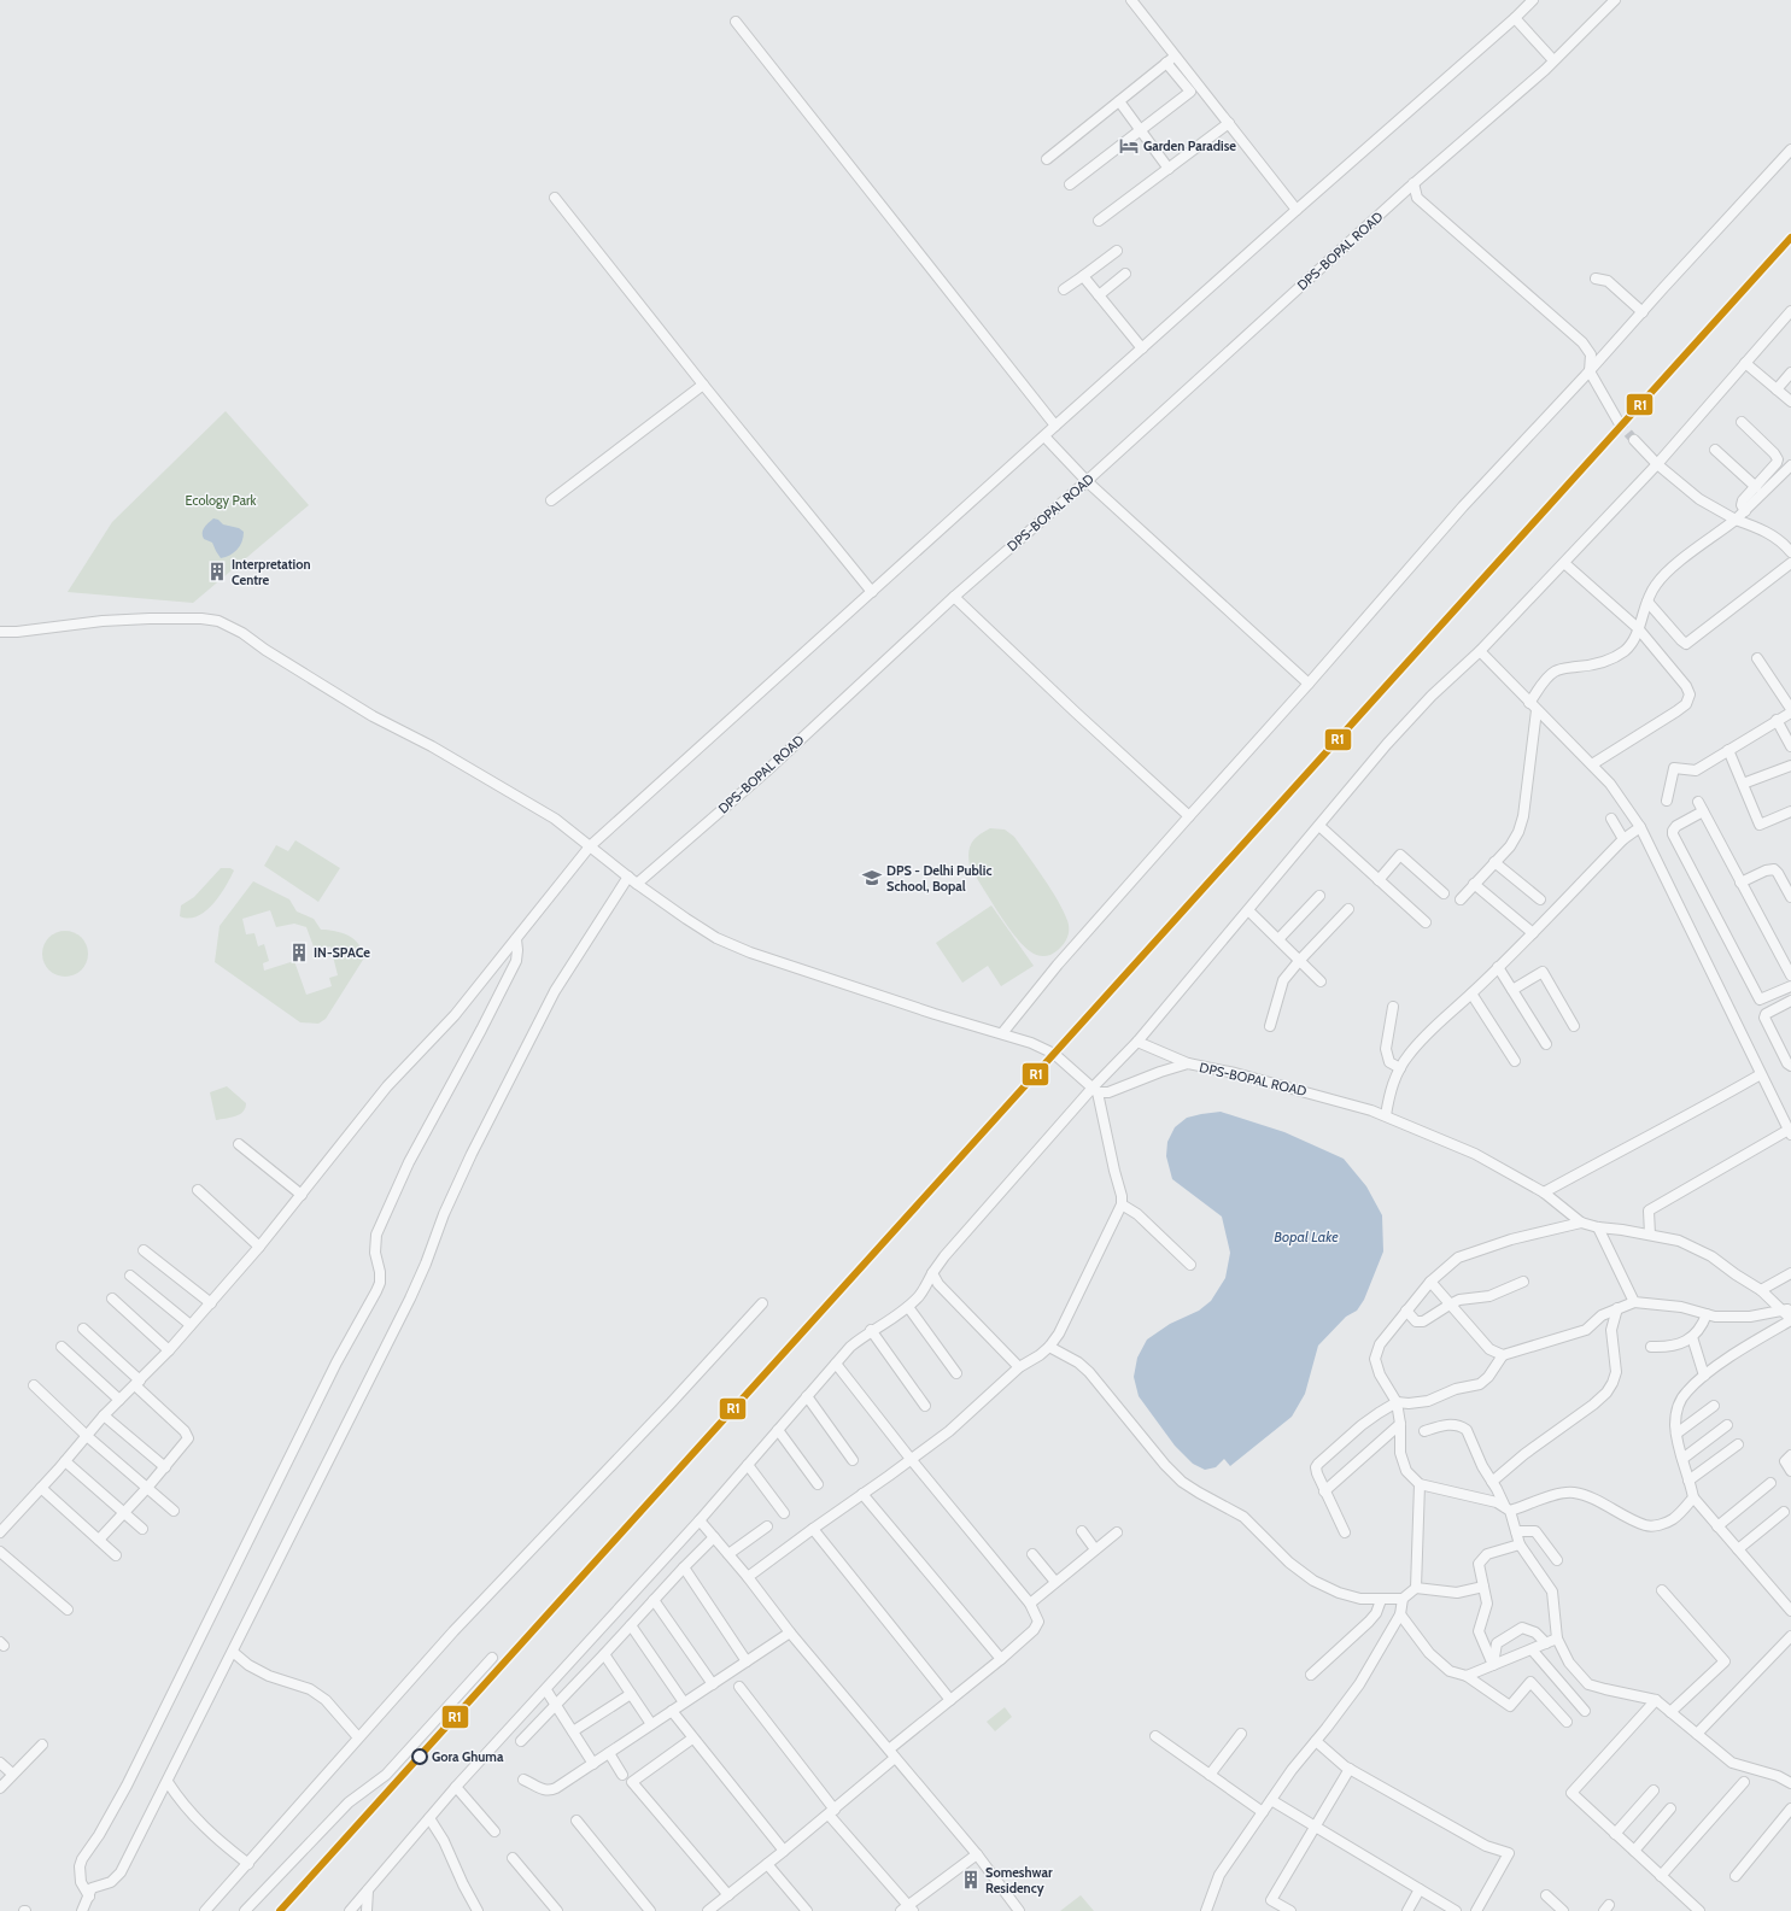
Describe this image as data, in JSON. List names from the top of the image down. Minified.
{"streets":{"street":["DPS-BOPAL ROAD"]},"water":["Bopal Lake"],"parks":["Ecology Park"],"places":{"hotel":["Garden Paradise"],"building":["Interpretation Centre","IN-SPACe","Someshwar Residency"],"school or university":["DPS - Delhi Public School, Bopal"],"other":["Gora Ghuma"]},"lines":["transit line R1"]}
